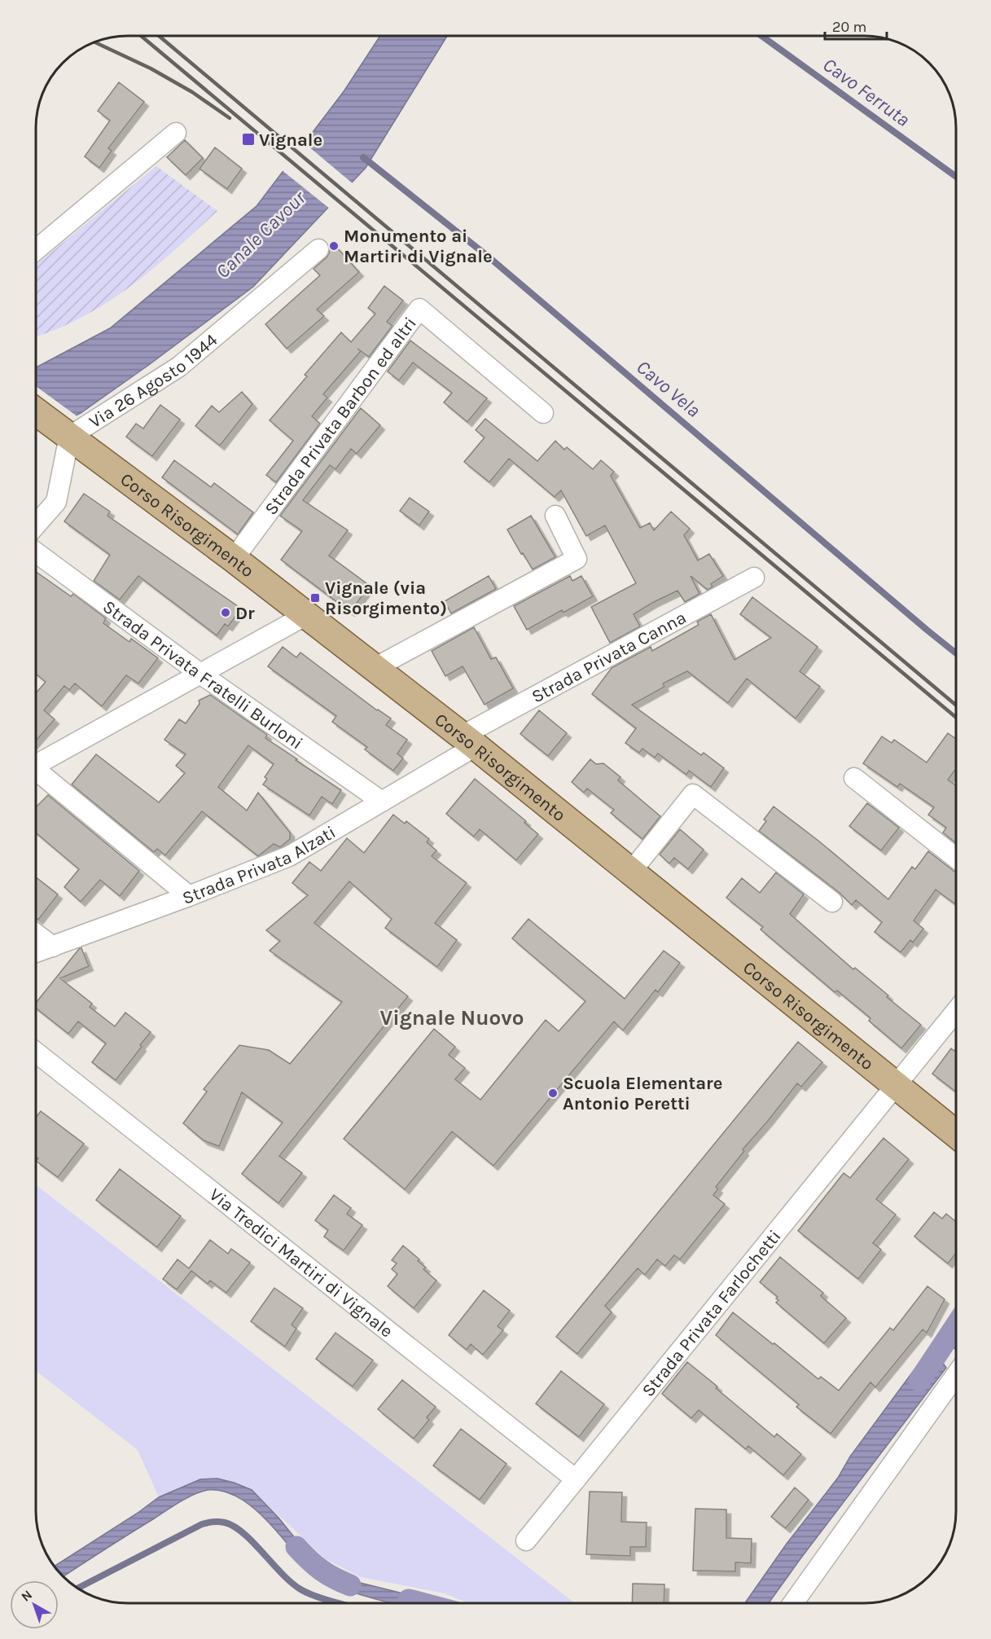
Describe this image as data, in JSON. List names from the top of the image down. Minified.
{"streets":{"main road":["Corso Risorgimento"],"street":["Via 26 Agosto 1944","Strada Privata Barbon ed altri","Strada Privata Canna","Strada Privata Fratelli Burloni","Strada Privata Alzati","Via Tredici Martiri di Vignale","Strada Privata Farlochetti"]},"crossings":[["Via 26 Agosto 1944","Corso Risorgimento"],["Strada Privata Barbon ed altri","Corso Risorgimento"],["Corso Risorgimento","Strada Privata Canna"],["Corso Risorgimento","Strada Privata Alzati"],["Corso Risorgimento","Strada Privata Farlochetti"],["Strada Privata Canna","Strada Privata Alzati"],["Strada Privata Fratelli Burloni","Strada Privata Alzati"],["Via Tredici Martiri di Vignale","Strada Privata Farlochetti"]],"districts":["Vignale Nuovo"],"water":["Cavo Ferruta","Canale Cavour","Cavo Vela"],"places":{"transit":["Vignale","Vignale (via Risorgimento)"],"other":["Monumento ai Martiri di Vignale","Dr","Scuola Elementare Antonio Peretti"]},"scale_bar":"20 m","north":"top left"}
